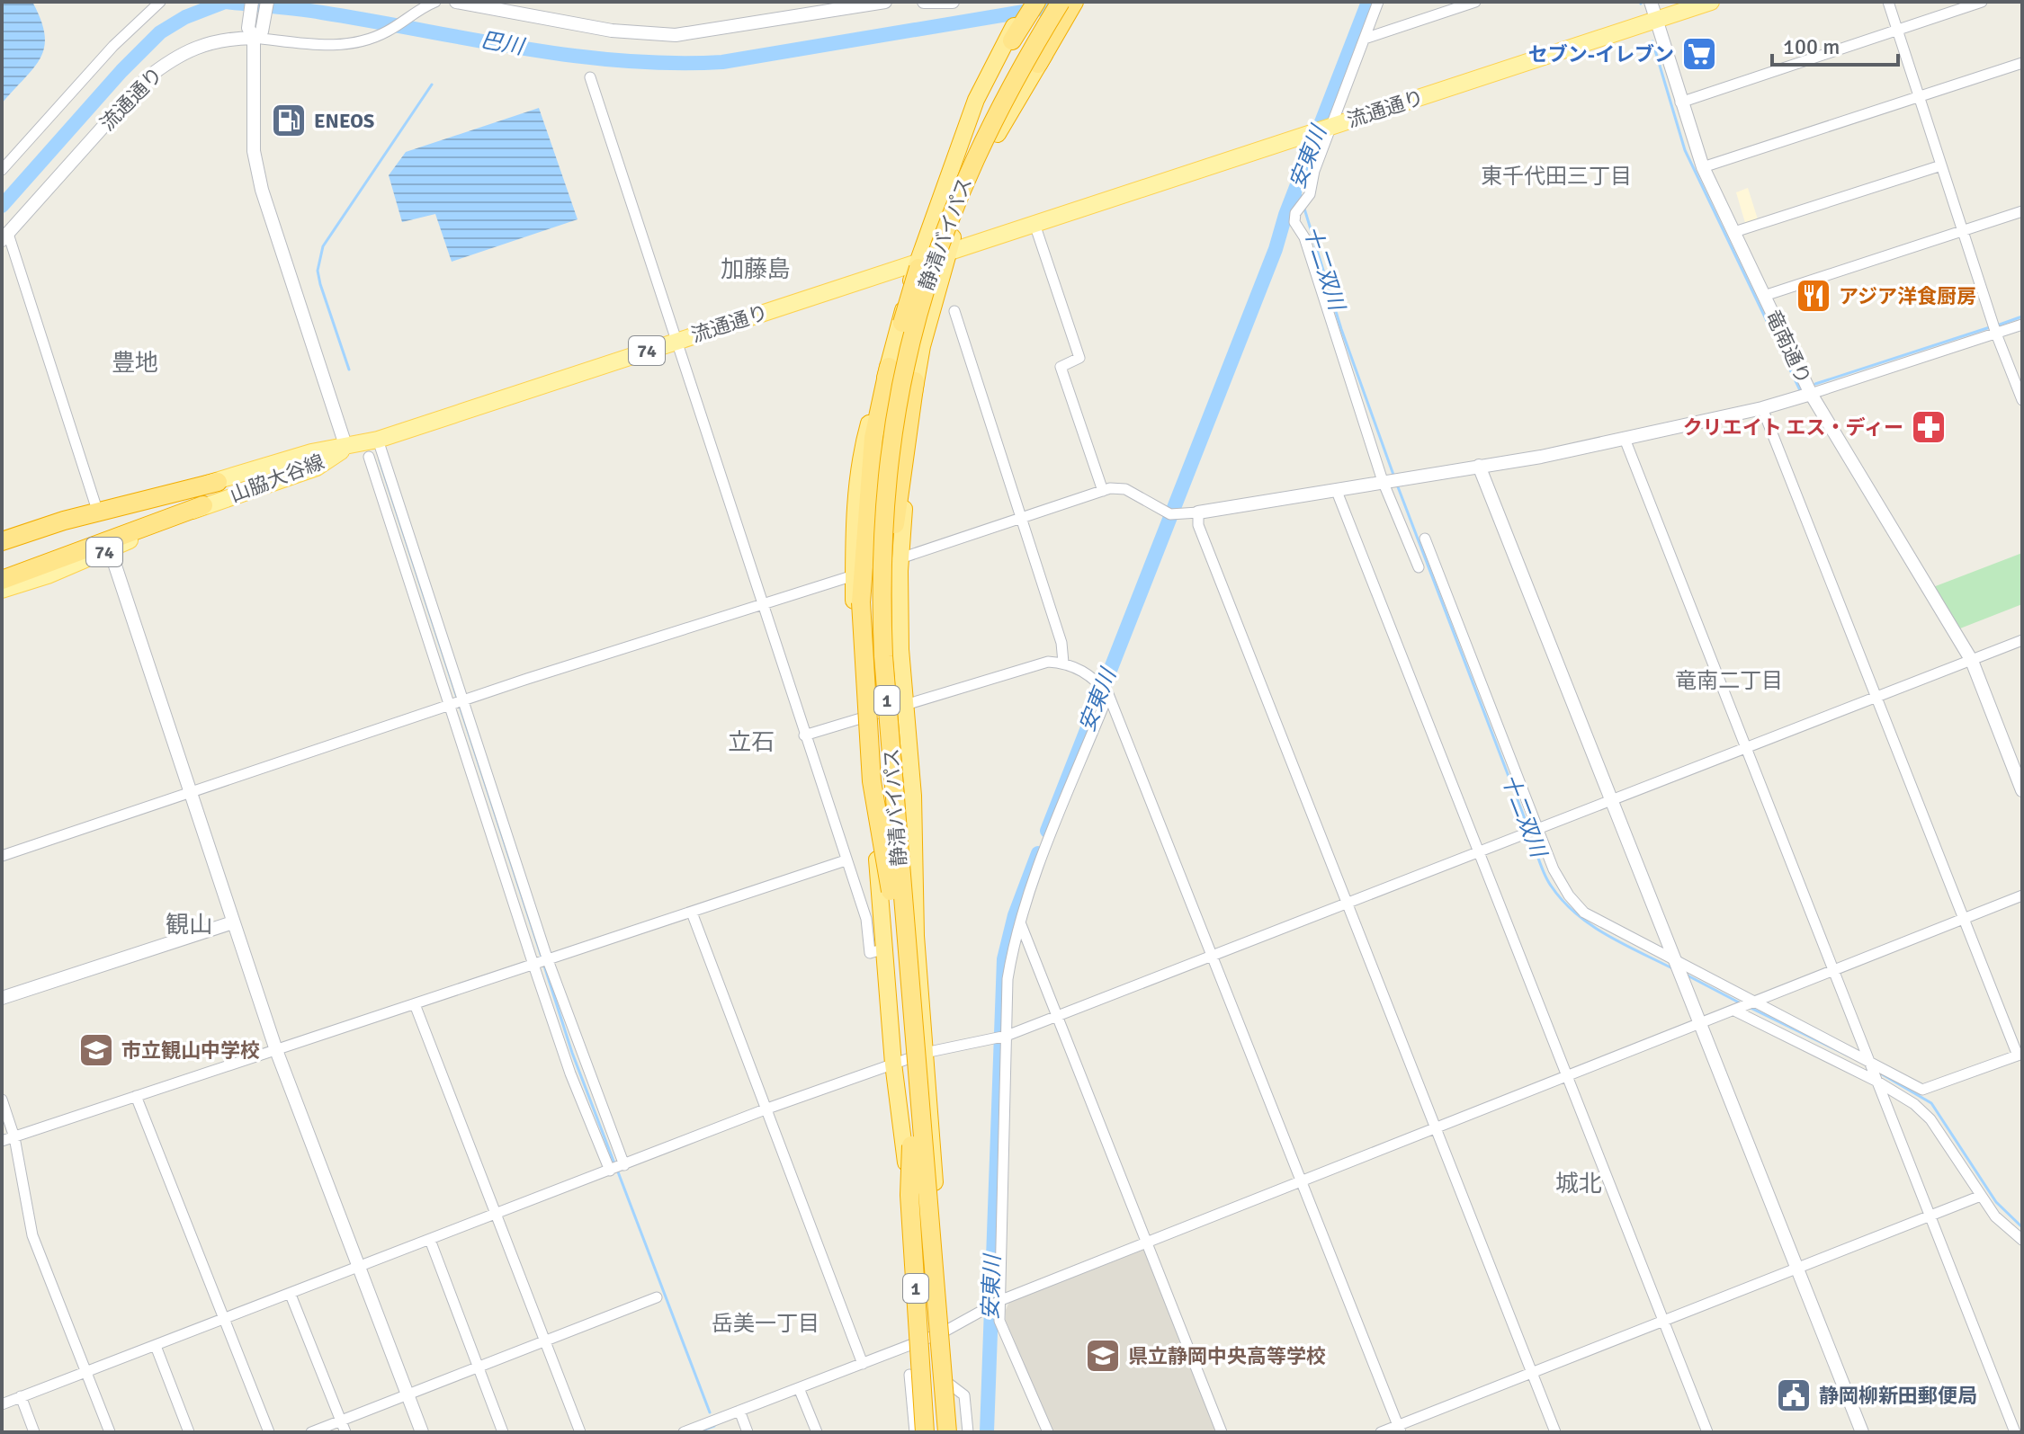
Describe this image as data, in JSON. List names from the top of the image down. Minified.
{"streets":{"highway":["静清バイパス","74","1"],"main road":["流通通り","山脇大谷線"],"street":["竜南通り"]},"crossings":[["流通通り","竜南通り"],["流通通り","山脇大谷線"],["流通通り","1"],["静清バイパス","1"],["74","山脇大谷線"]],"districts":["東千代田三丁目","加藤島","豊地","竜南二丁目","立石","観山","城北","岳美一丁目"],"water":["巴川","安東川","十二双川"],"places":{"supermarket":["セブン-イレブン"],"fuel station":["ENEOS"],"restaurant":["アジア洋食厨房"],"pharmacy":["クリエイト エス・ディー"],"school or university":["市立観山中学校","県立静岡中央高等学校"],"public building":["静岡柳新田郵便局"]},"scale_bar":"100 m"}
